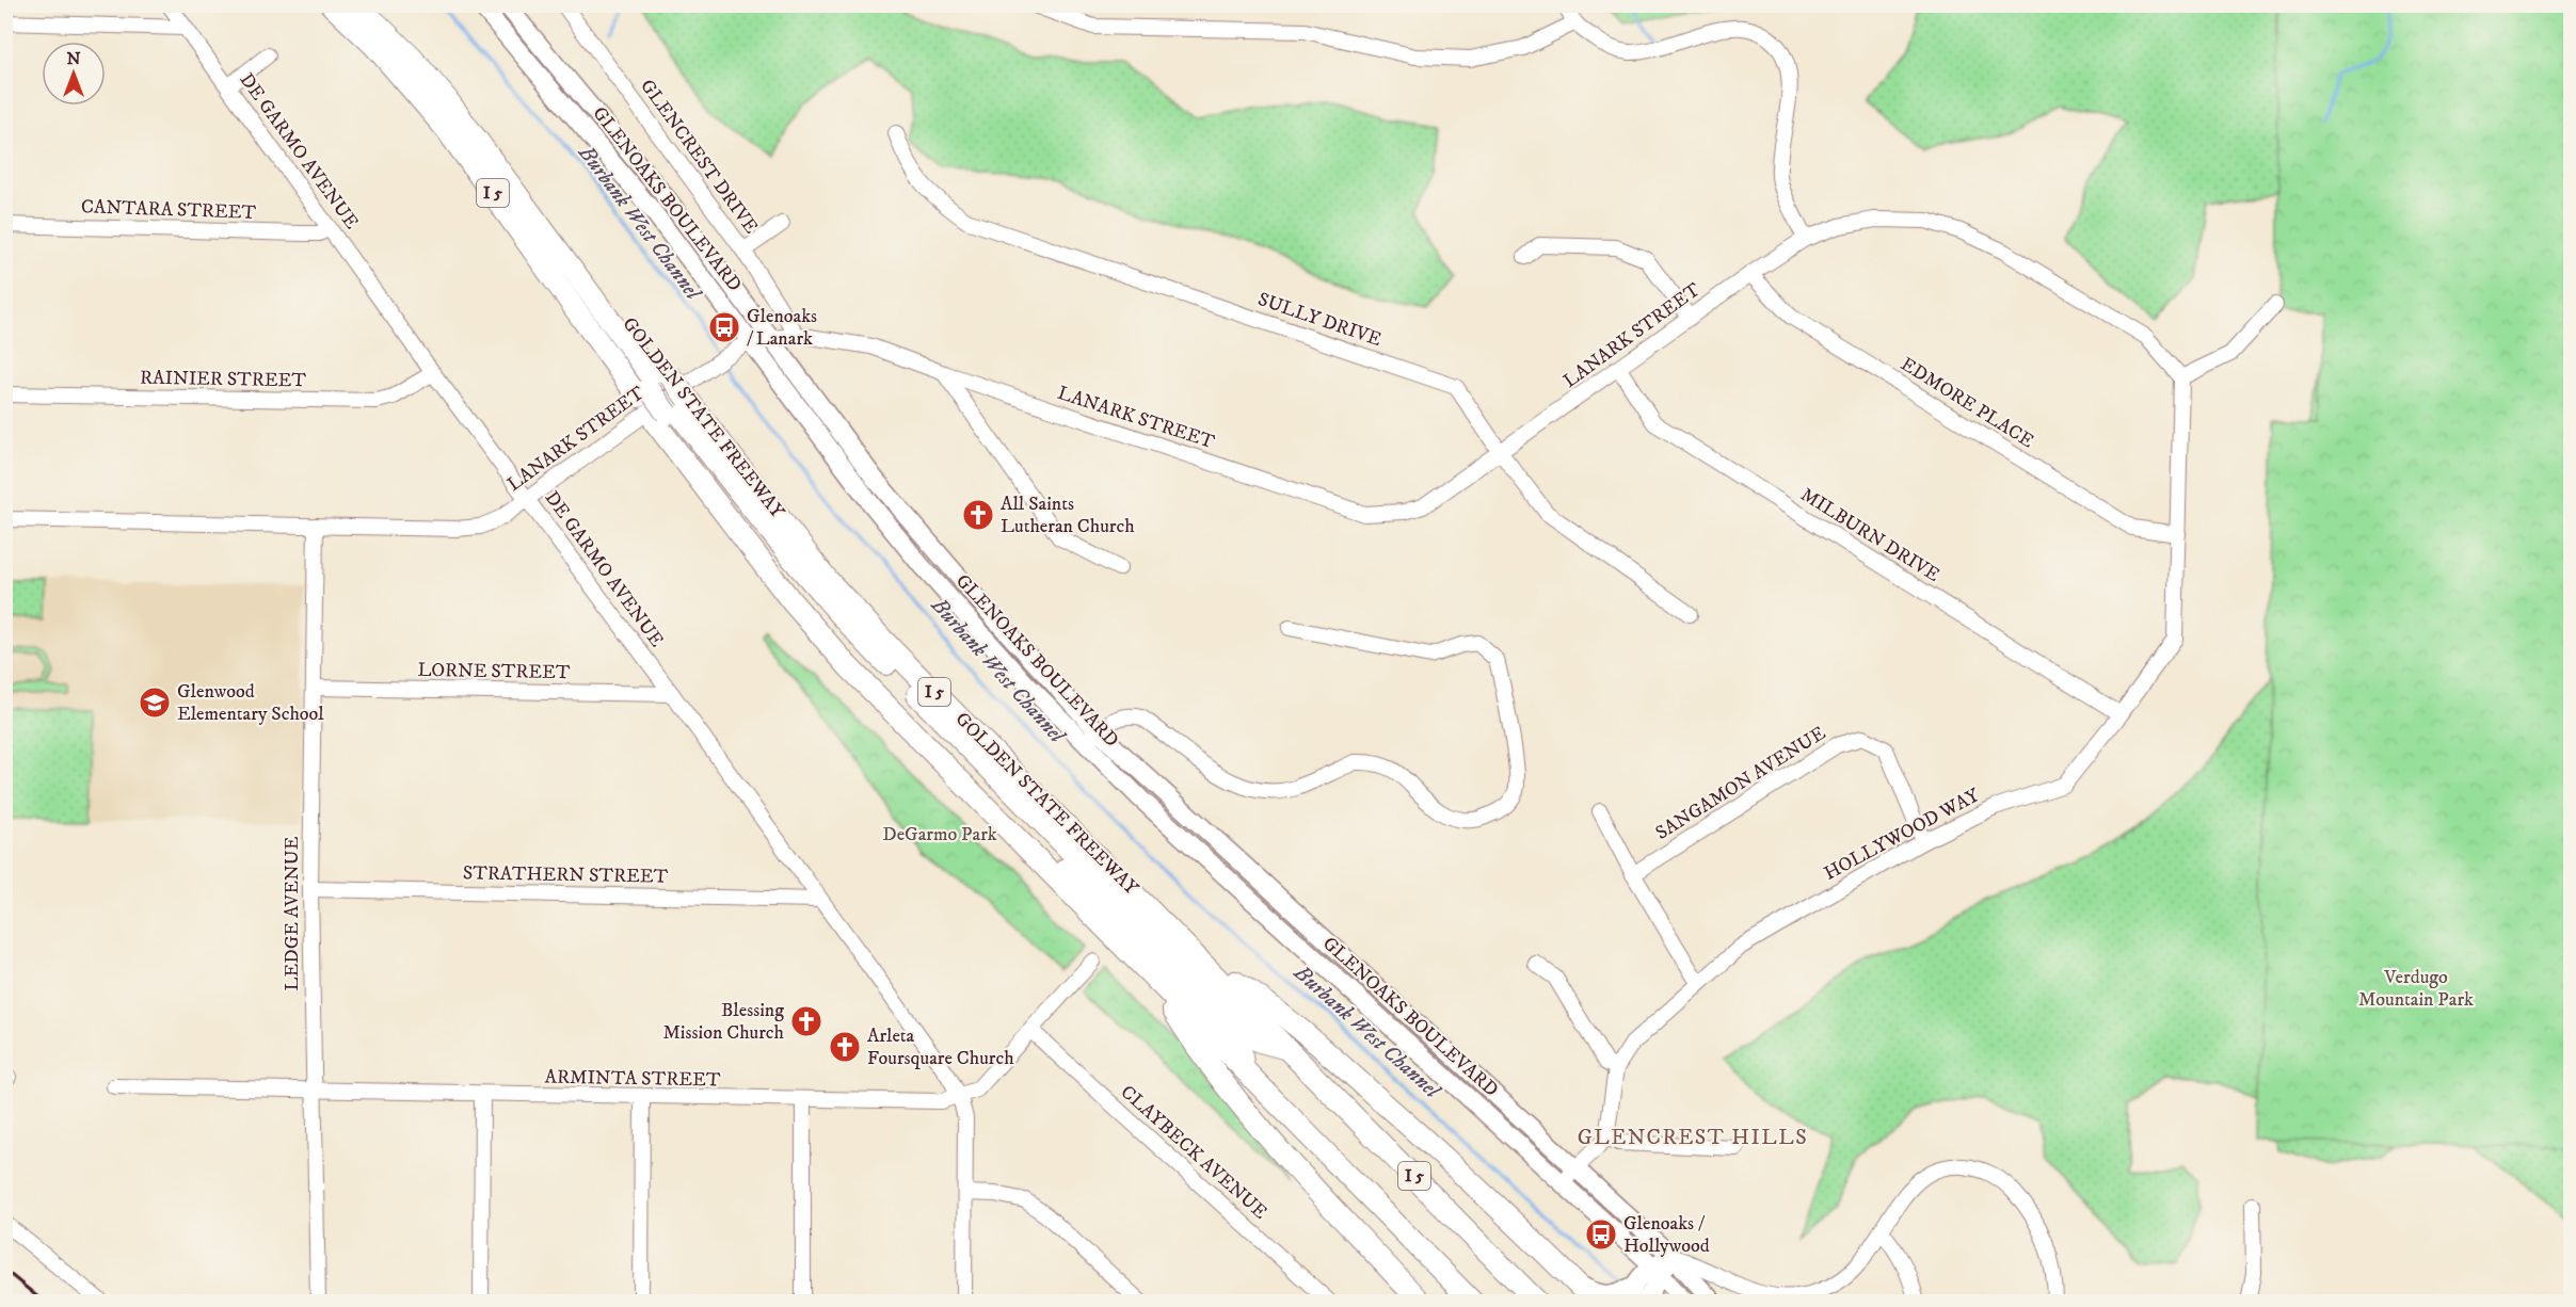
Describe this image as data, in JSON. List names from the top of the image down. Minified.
{"streets":{"highway":["I 5","GOLDEN STATE FREEWAY"],"main road":["GLENOAKS BOULEVARD"],"street":["DE GARMO AVENUE","GLENCREST DRIVE","CANTARA STREET","SULLY DRIVE","LANARK STREET","RAINIER STREET","EDMORE PLACE","MILBURN DRIVE","LORNE STREET","SANGAMON AVENUE","HOLLYWOOD WAY","STRATHERN STREET","LEDGE AVENUE","ARMINTA STREET","CLAYBECK AVENUE"]},"crossings":[["DE GARMO AVENUE","CANTARA STREET"],["DE GARMO AVENUE","LANARK STREET"],["DE GARMO AVENUE","RAINIER STREET"],["DE GARMO AVENUE","LORNE STREET"],["DE GARMO AVENUE","STRATHERN STREET"],["DE GARMO AVENUE","ARMINTA STREET"],["GLENCREST DRIVE","LANARK STREET"],["GLENOAKS BOULEVARD","LANARK STREET"],["SULLY DRIVE","LANARK STREET"],["LANARK STREET","EDMORE PLACE"],["LANARK STREET","MILBURN DRIVE"],["LANARK STREET","HOLLYWOOD WAY"],["LANARK STREET","LEDGE AVENUE"],["EDMORE PLACE","HOLLYWOOD WAY"],["MILBURN DRIVE","HOLLYWOOD WAY"],["LORNE STREET","LEDGE AVENUE"],["SANGAMON AVENUE","HOLLYWOOD WAY"],["STRATHERN STREET","LEDGE AVENUE"],["LEDGE AVENUE","ARMINTA STREET"],["ARMINTA STREET","CLAYBECK AVENUE"]],"districts":["GLENCREST HILLS"],"water":["Burbank West Channel"],"parks":["DeGarmo Park","Verdugo Mountain Park"],"places":{"bus stop":["Glenoaks / Lanark","Glenoaks / Hollywood"],"church":["All Saints Lutheran Church","Blessing Mission Church","Arleta Foursquare Church"],"school or university":["Glenwood Elementary School"]},"north":"top"}
